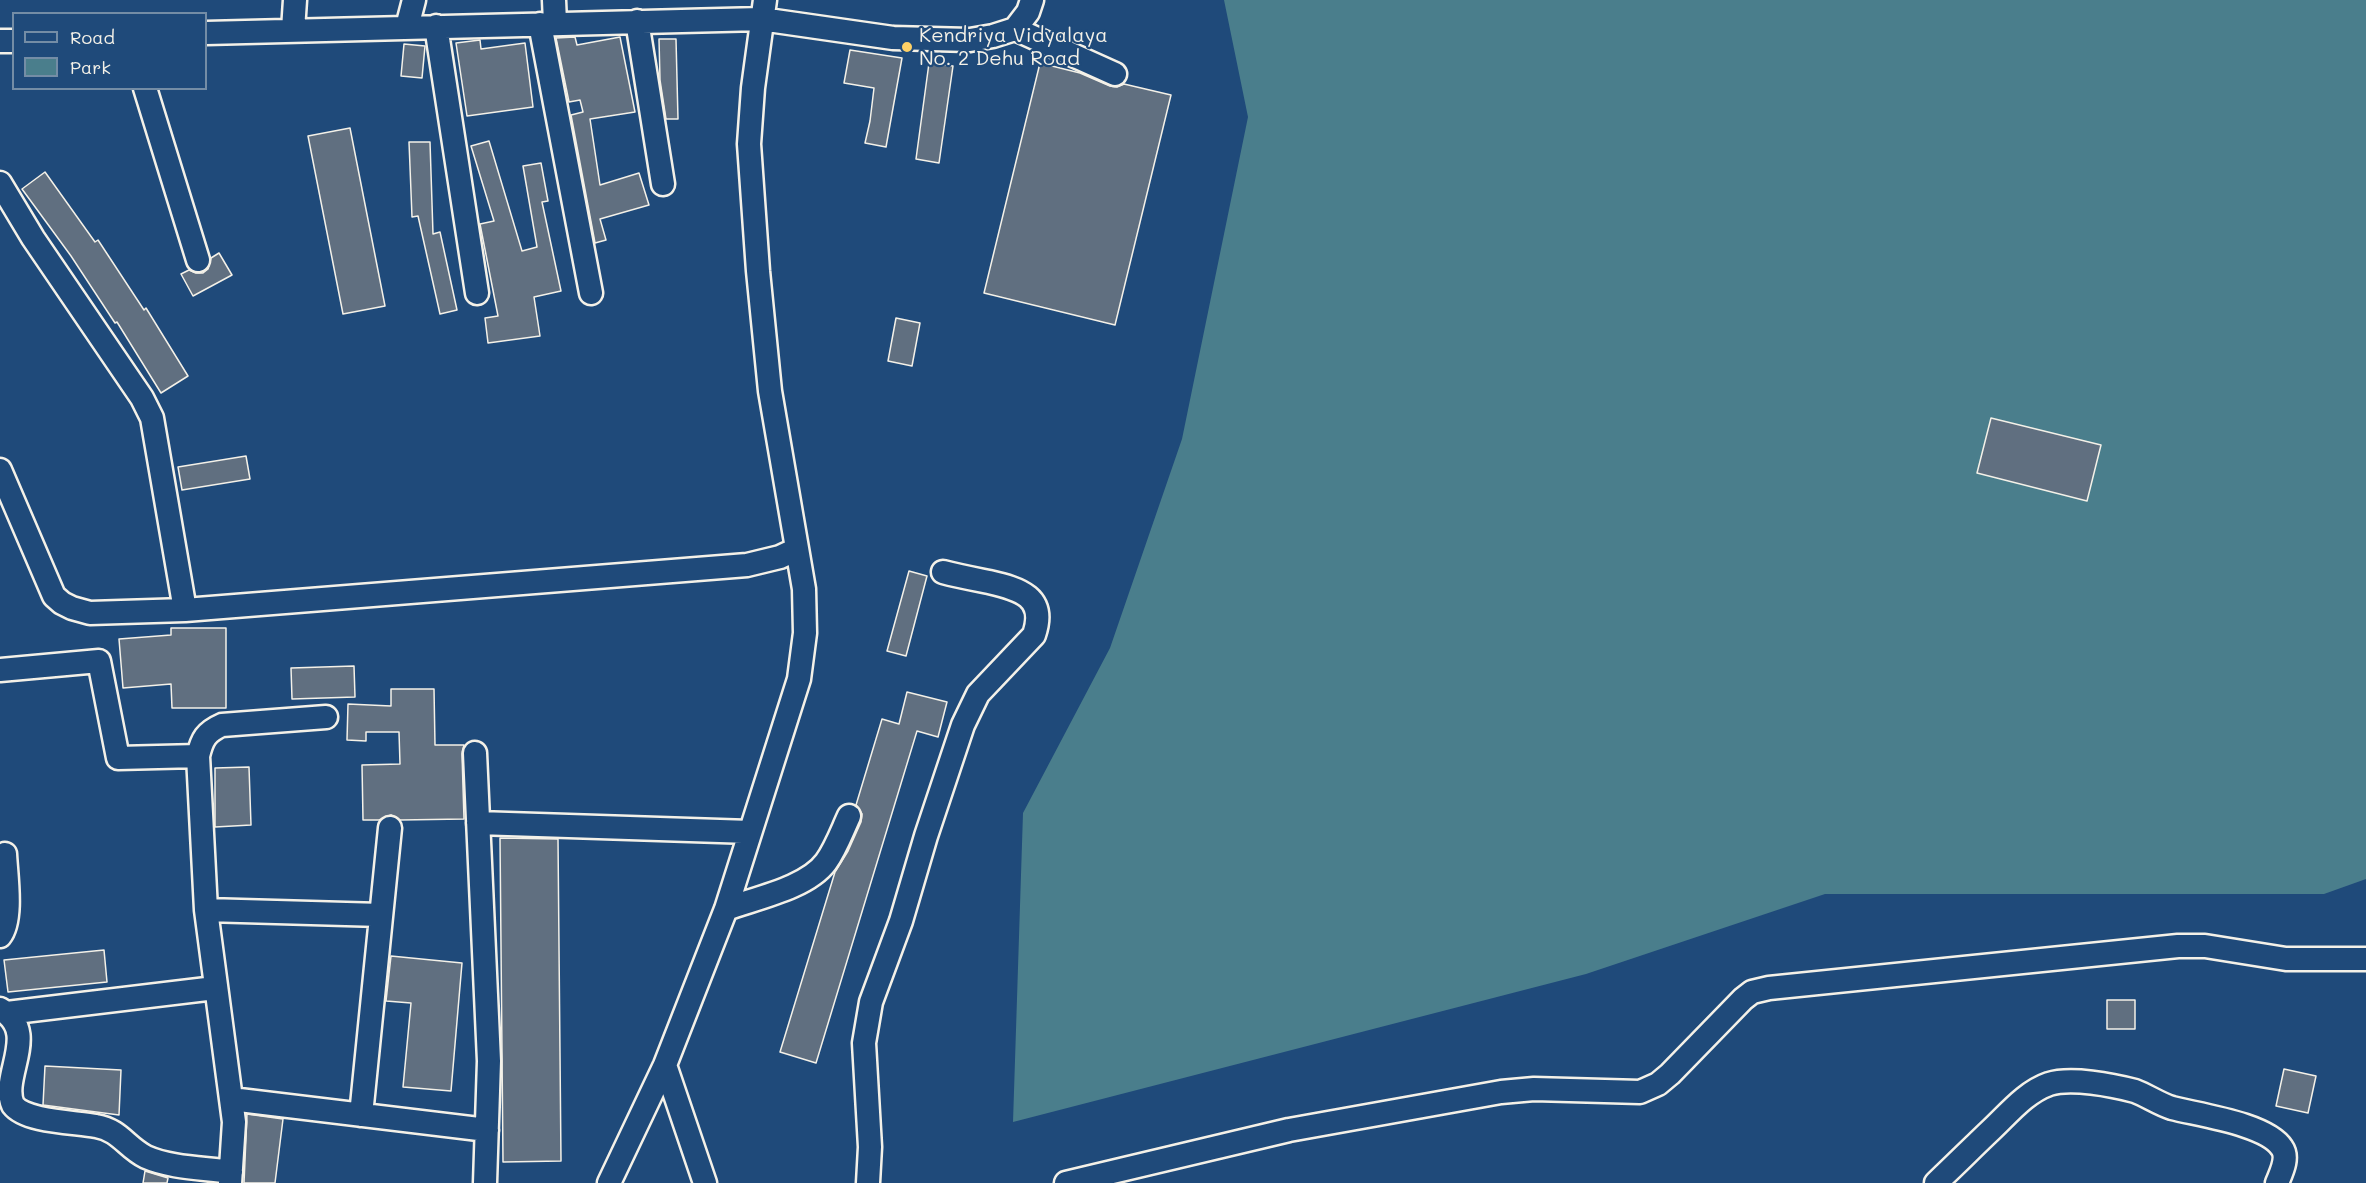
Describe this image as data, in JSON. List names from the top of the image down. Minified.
{"places":["Kendriya Vidyalaya No. 2 Dehu Road"],"legend":["Road","Park"]}
